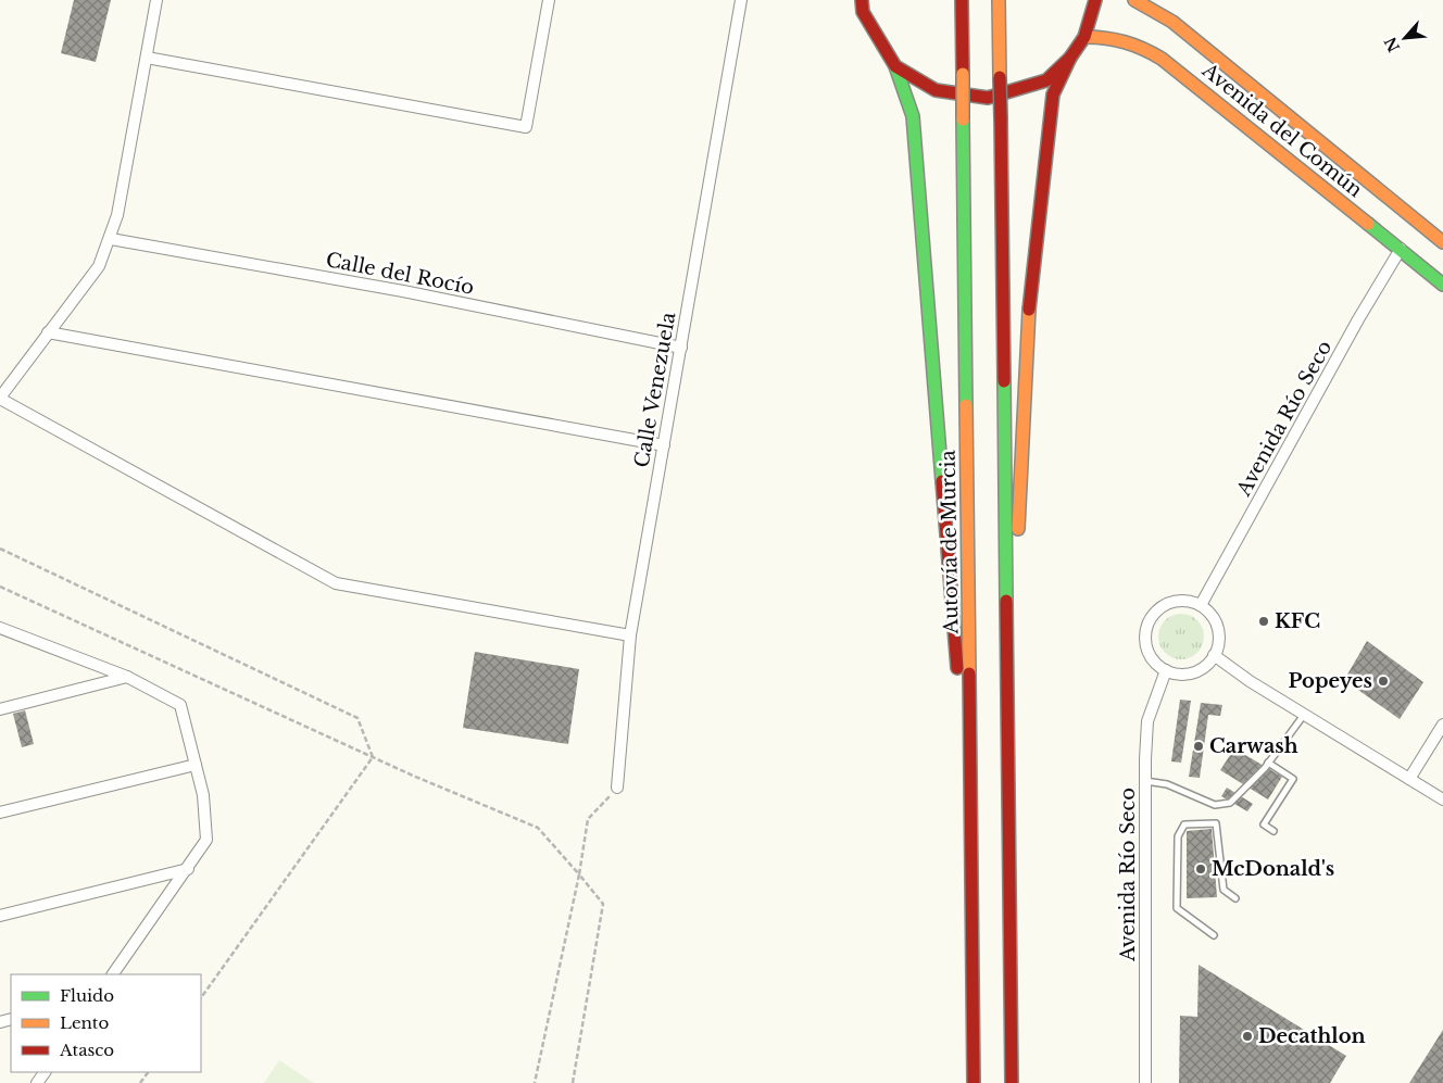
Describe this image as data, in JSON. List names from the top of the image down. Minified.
{"streets":{"main road":["Avenida del Común","Autovía de Murcia"],"street":["Calle del Rocío","Calle Venezuela","Avenida Río Seco"]},"crossings":[["Avenida del Común","Avenida Río Seco"],["Calle del Rocío","Calle Venezuela"]],"places":["KFC","Popeyes","Carwash","McDonald's","Decathlon"],"legend":["Fluido","Lento","Atasco"],"north":"bottom left"}
